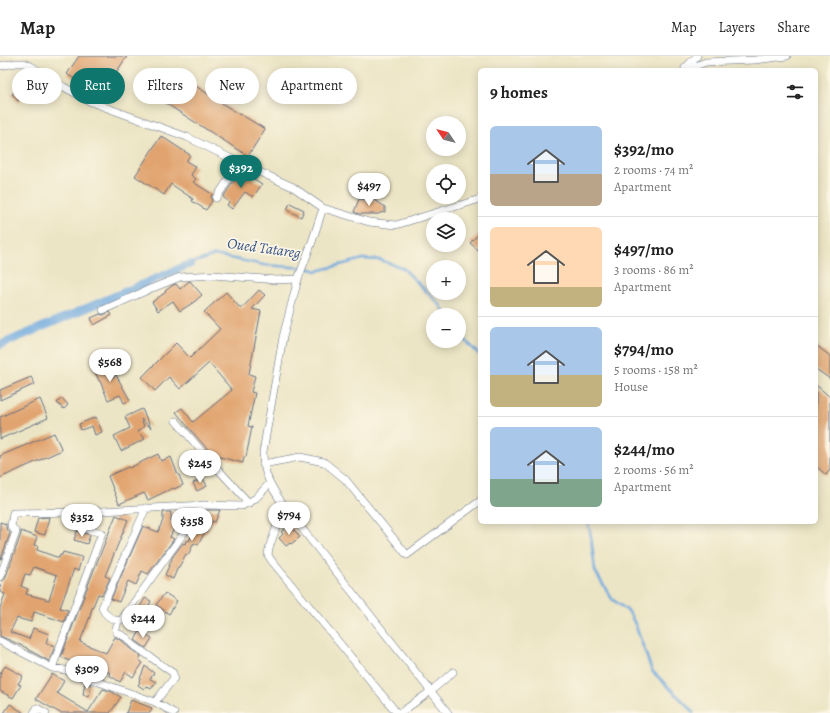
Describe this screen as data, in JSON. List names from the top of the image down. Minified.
{"water":["Oued Tatareg"],"north":"top left","page":{"header":"Map","nav":["Map","Layers","Share"],"chip":["Buy","Rent","Filters","New","Apartment"],"heading":"9 homes","map_buttons":["+","−"],"list":[{"name":"$392/mo","note":"2 rooms · 74 m² · Apartment"},{"name":"$497/mo","note":"3 rooms · 86 m² · Apartment"},{"name":"$794/mo","note":"5 rooms · 158 m² · House"},{"name":"$244/mo","note":"2 rooms · 56 m² · Apartment"}],"price":["$392","$497","$568","$245","$794","$352","$358","$244","$309"]}}
